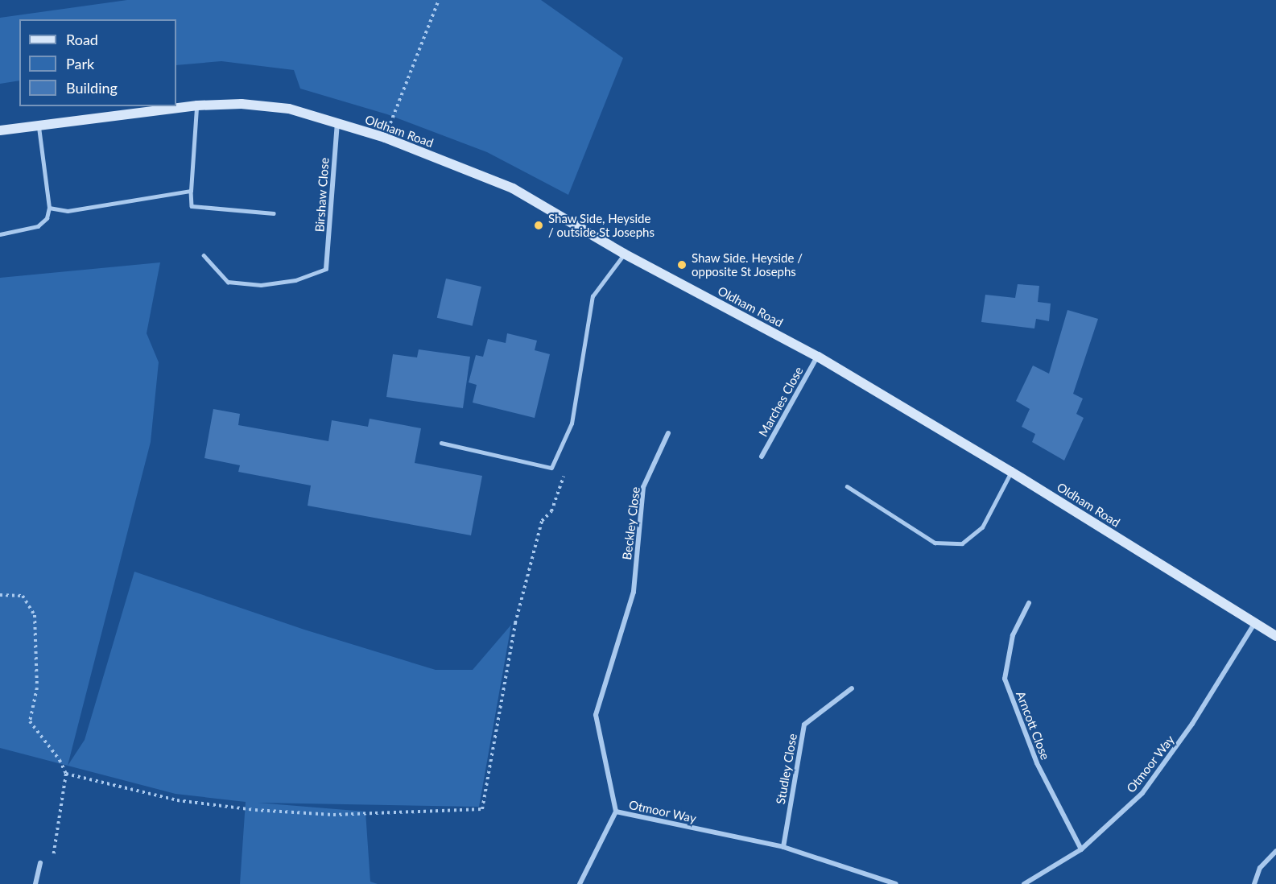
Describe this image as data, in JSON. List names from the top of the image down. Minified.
{"streets":{"main road":["Oldham Road"],"street":["Birshaw Close","Marches Close","Beckley Close","Arncott Close","Otmoor Way","Studley Close"]},"crossings":[["Oldham Road","Birshaw Close"],["Oldham Road","Marches Close"],["Oldham Road","Otmoor Way"],["Beckley Close","Otmoor Way"],["Arncott Close","Otmoor Way"],["Otmoor Way","Studley Close"]],"places":["Shaw Side, Heyside / outside St Josephs","Shaw Side. Heyside / opposite St Josephs"],"legend":["Road","Park","Building"]}
